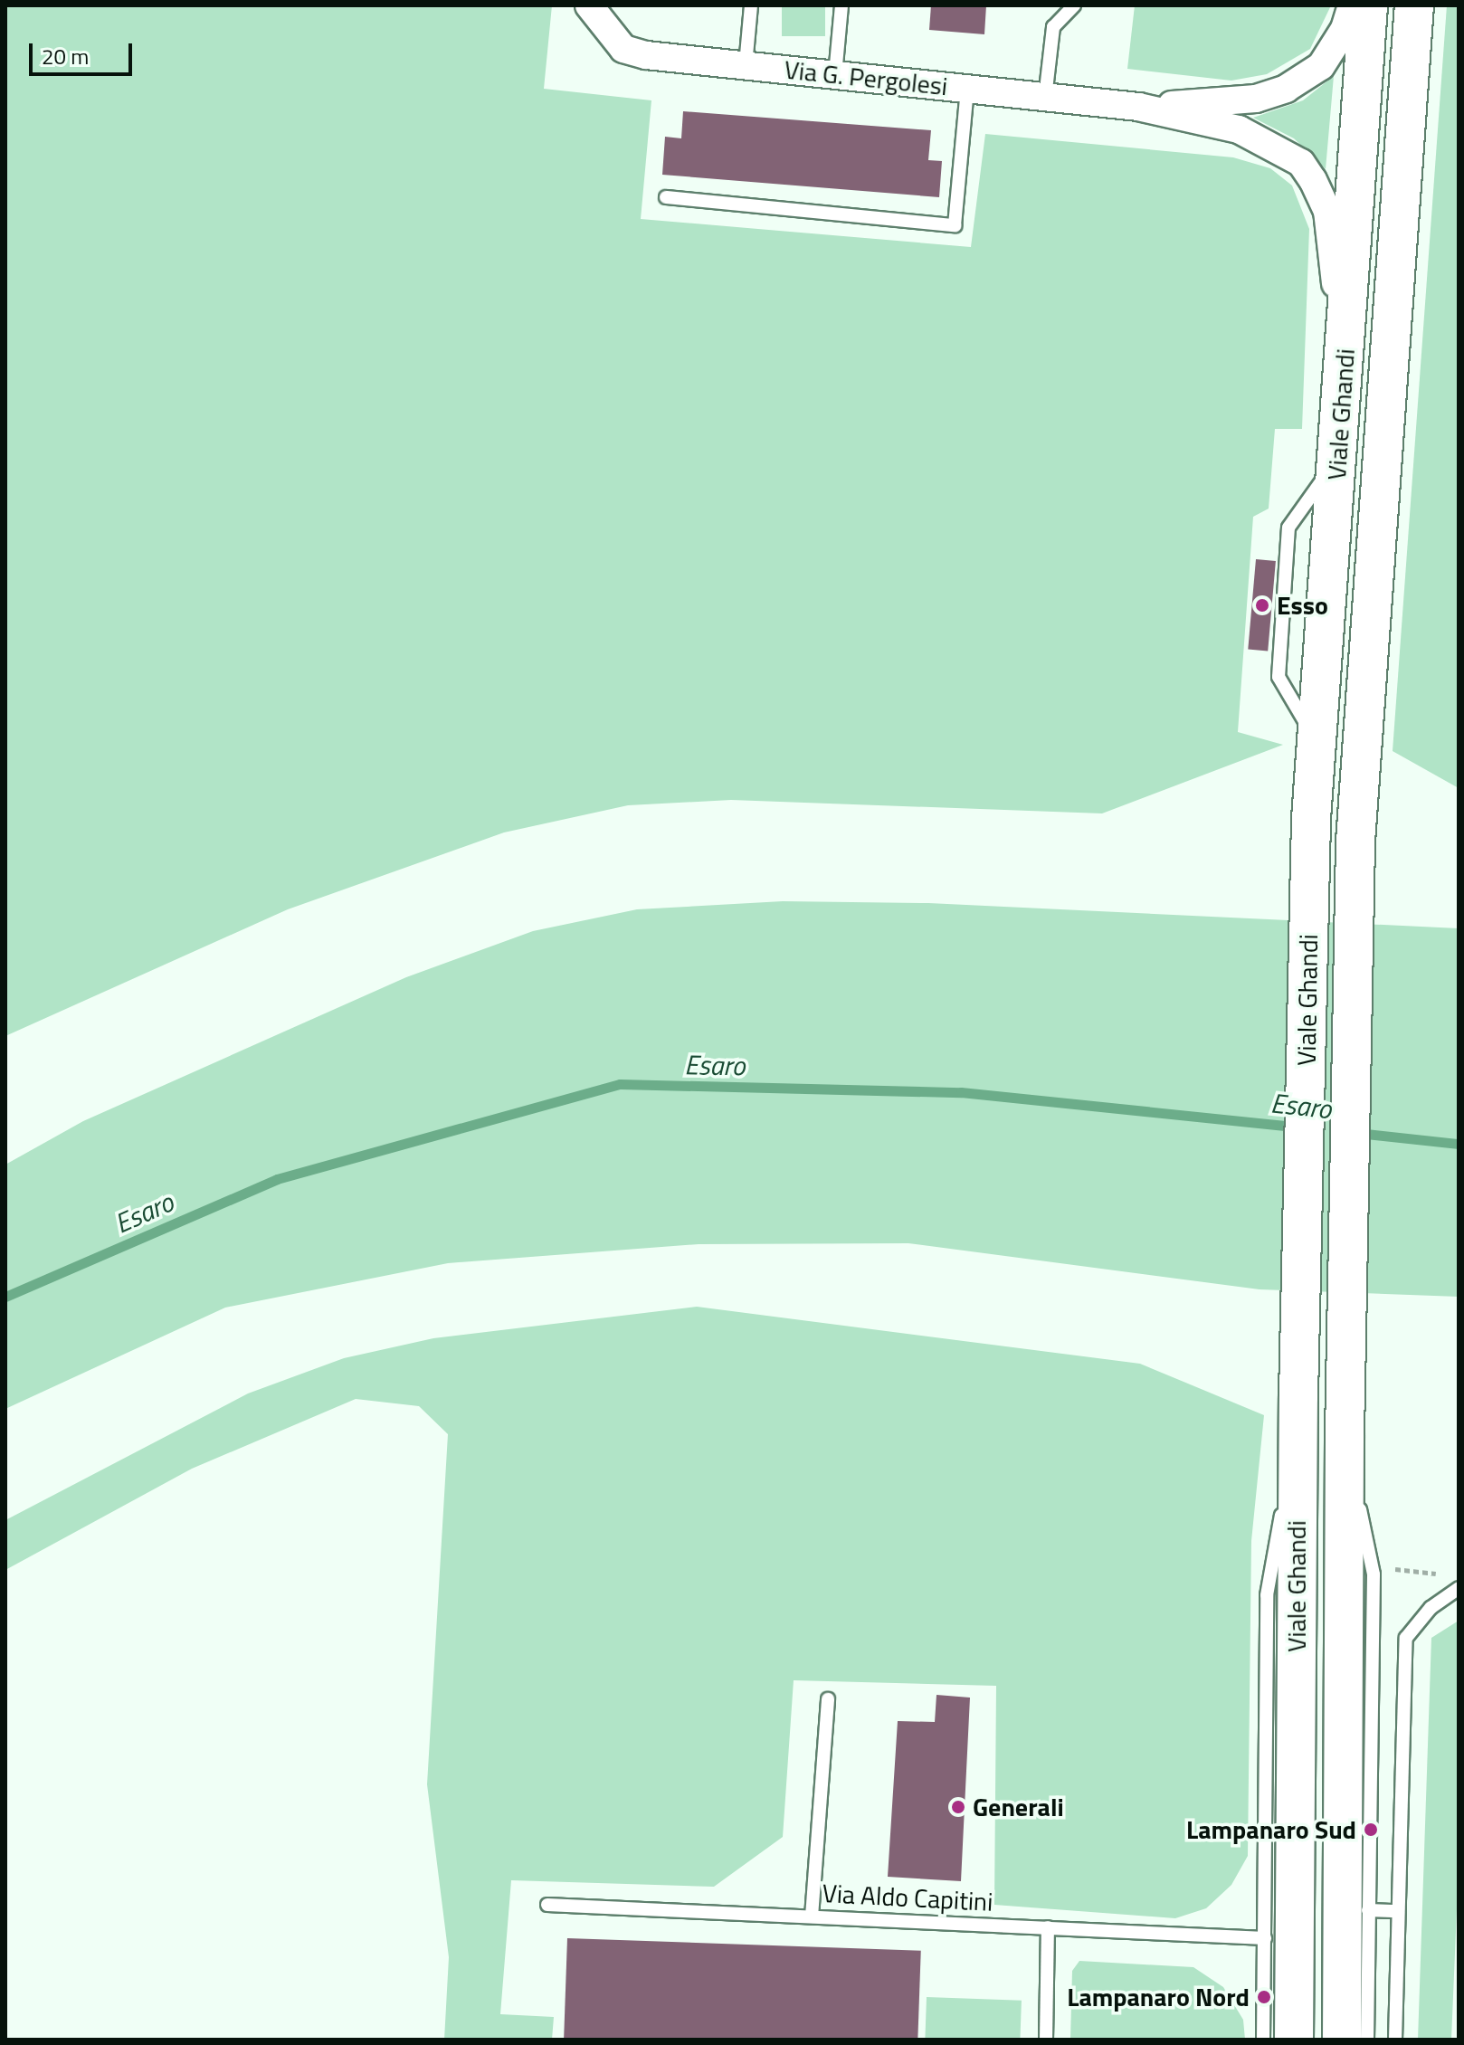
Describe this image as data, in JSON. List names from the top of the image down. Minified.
{"streets":{"main road":["Viale Ghandi"],"street":["Via G. Pergolesi"],"lane":["Via Aldo Capitini"]},"water":["Esaro"],"places":["Esso","Generali","Lampanaro Sud","Lampanaro Nord"],"scale_bar":"20 m"}
